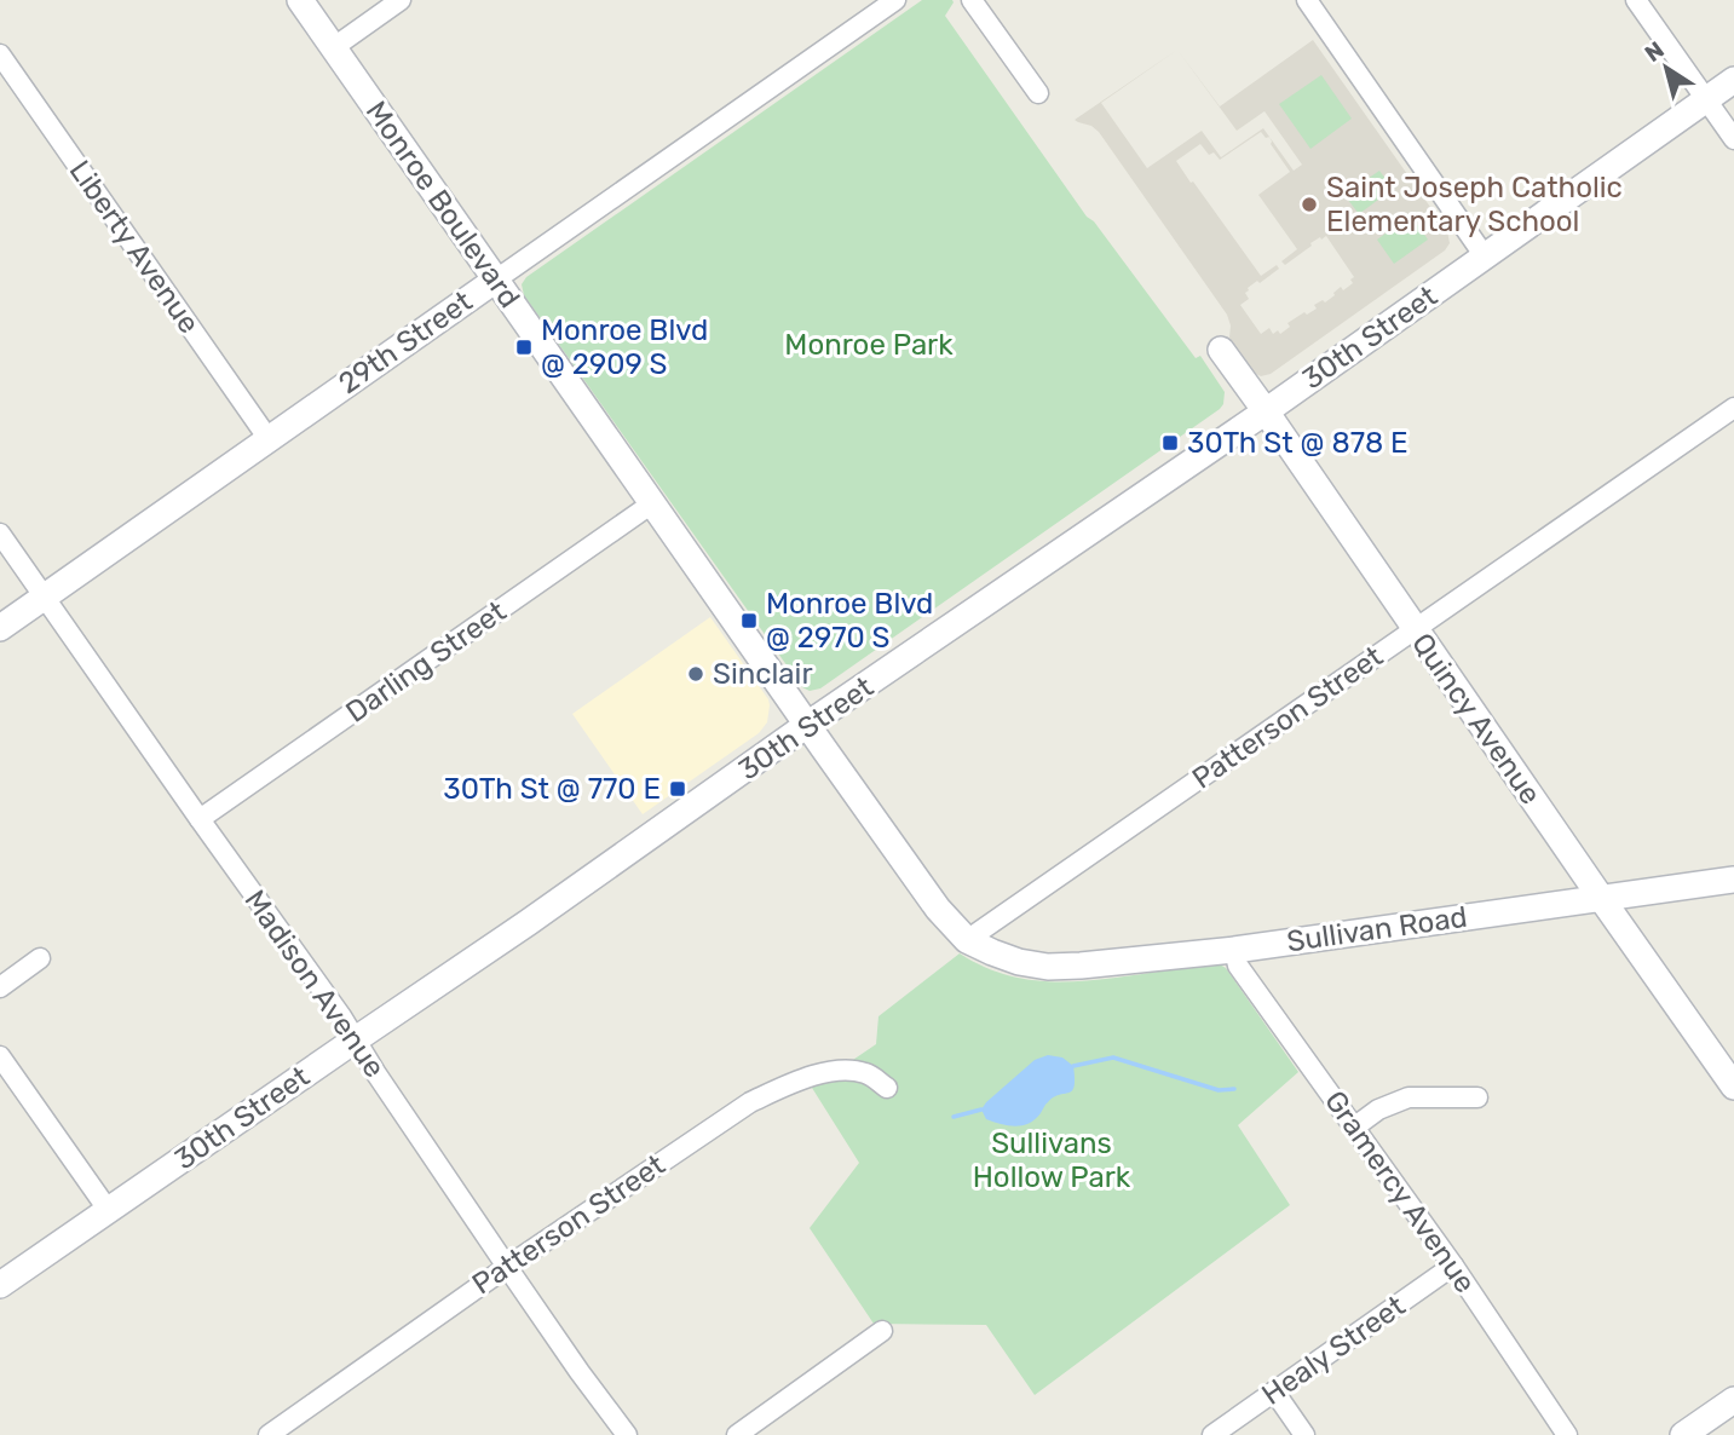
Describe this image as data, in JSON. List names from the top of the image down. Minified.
{"streets":{"street":["Monroe Boulevard","Liberty Avenue","30th Street","29th Street","Darling Street","Patterson Street","Quincy Avenue","Sullivan Road","Madison Avenue","Gramercy Avenue","Healy Street"]},"crossings":[["Monroe Boulevard","30th Street"],["Monroe Boulevard","29th Street"],["Monroe Boulevard","Darling Street"],["Monroe Boulevard","Patterson Street"],["Monroe Boulevard","Sullivan Road"],["Liberty Avenue","29th Street"],["30th Street","Quincy Avenue"],["30th Street","Madison Avenue"],["29th Street","Madison Avenue"],["Darling Street","Madison Avenue"],["Patterson Street","Quincy Avenue"],["Patterson Street","Madison Avenue"],["Quincy Avenue","Sullivan Road"],["Sullivan Road","Gramercy Avenue"],["Gramercy Avenue","Healy Street"]],"parks":["Monroe Park","Sullivans Hollow Park"],"places":{"other":["Saint Joseph Catholic Elementary School","Sinclair"],"transit":["Monroe Blvd @ 2909 S","30Th St @ 878 E","Monroe Blvd @ 2970 S","30Th St @ 770 E"]},"north":"top left"}
